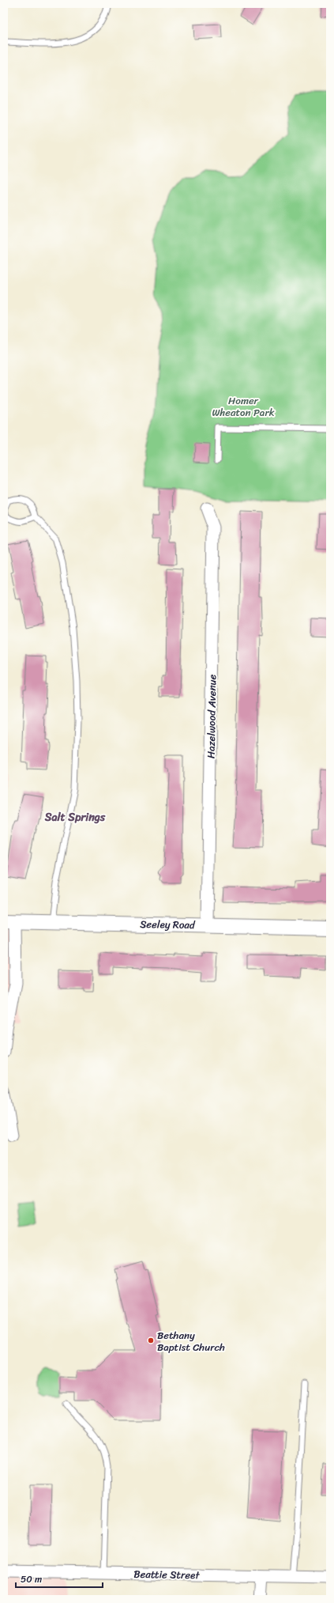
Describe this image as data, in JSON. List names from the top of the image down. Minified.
{"streets":{"street":["Hazelwood Avenue","Seeley Road","Beattie Street"]},"crossings":[["Hazelwood Avenue","Seeley Road"]],"districts":["Salt Springs"],"parks":["Homer Wheaton Park"],"places":["Bethany Baptist Church"],"scale_bar":"50 m"}
